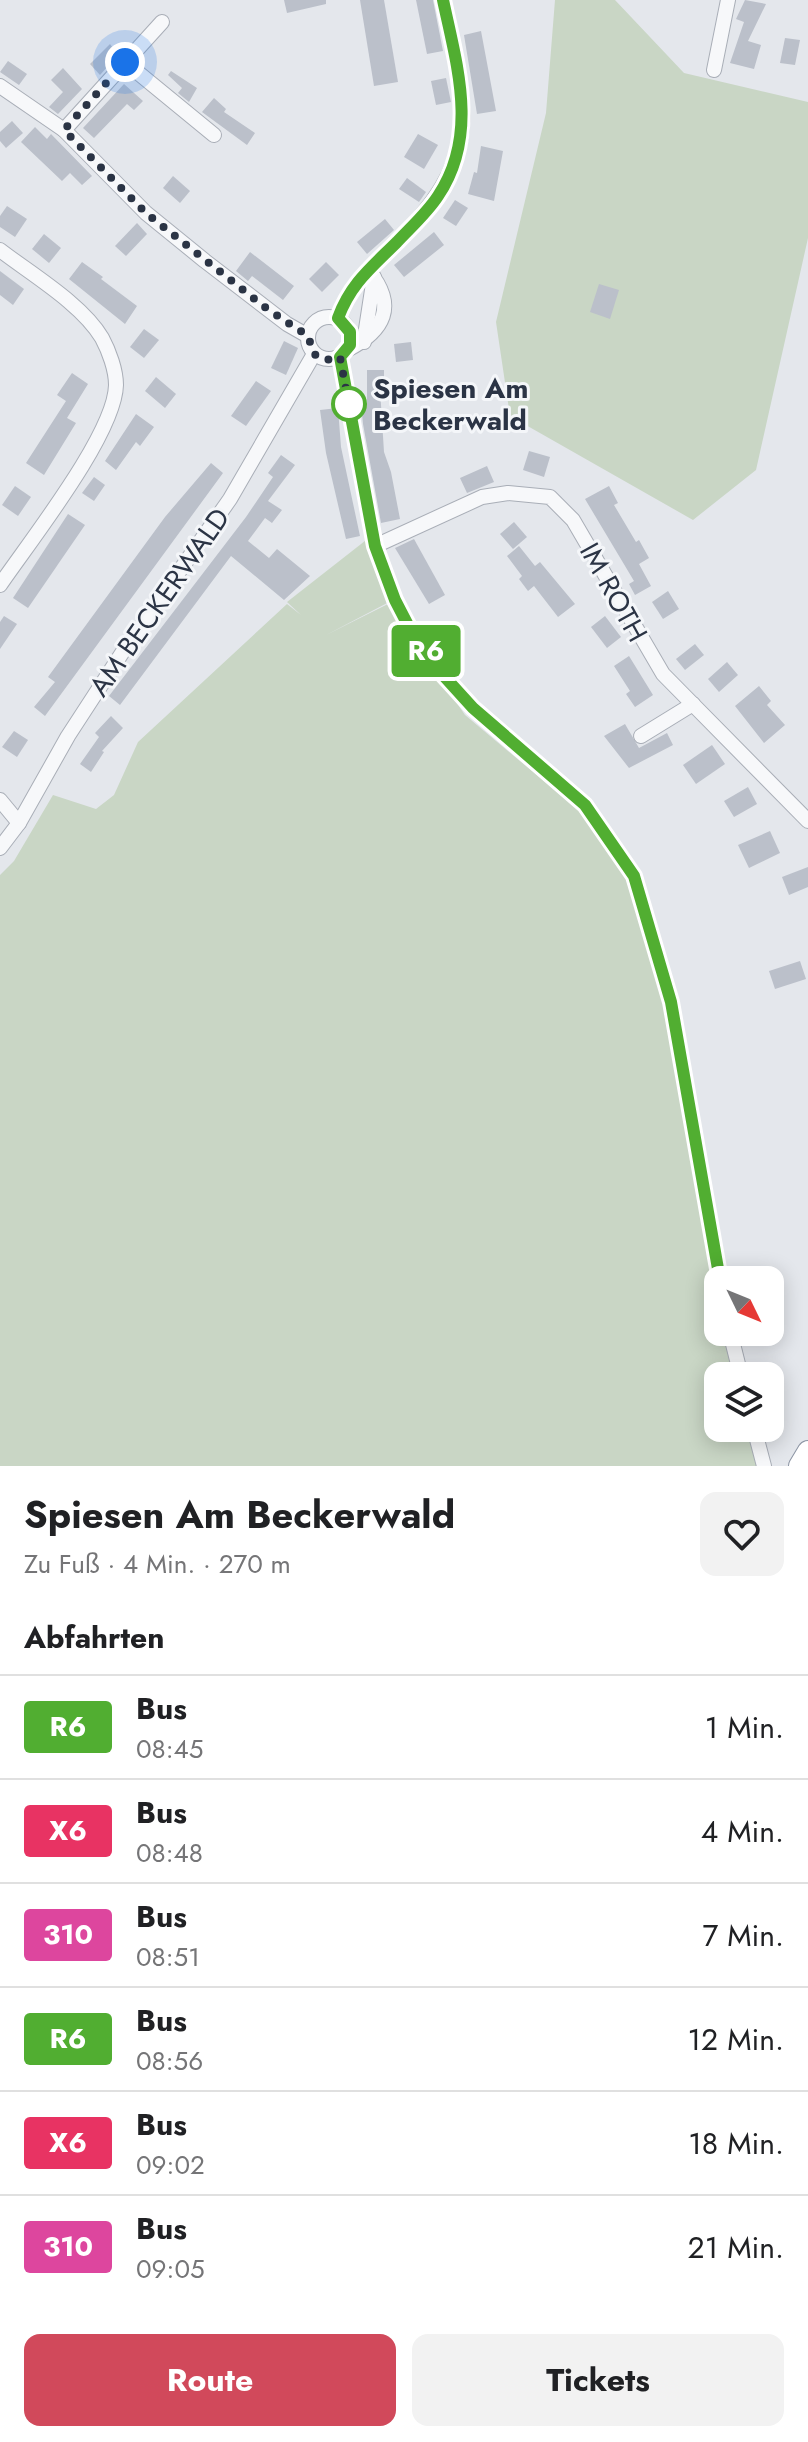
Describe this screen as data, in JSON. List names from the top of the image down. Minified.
{"streets":{"street":["IM ROTH","AM BECKERWALD"]},"places":["Spiesen Am Beckerwald"],"lines":["bus line R6"],"north":"bottom right","page":{"on_map":"R6","heading":[["Spiesen Am Beckerwald","Zu Fuß · 4 Min. · 270 m"],"Abfahrten"],"list":[{"mark":"R6","name":"Bus","note":"08:45","value":"1 Min."},{"mark":"X6","name":"Bus","note":"08:48","value":"4 Min."},{"mark":"310","name":"Bus","note":"08:51","value":"7 Min."},{"mark":"R6","name":"Bus","note":"08:56","value":"12 Min."},{"mark":"X6","name":"Bus","note":"09:02","value":"18 Min."},{"mark":"310","name":"Bus","note":"09:05","value":"21 Min."}],"buttons":["Route","Tickets"]}}
